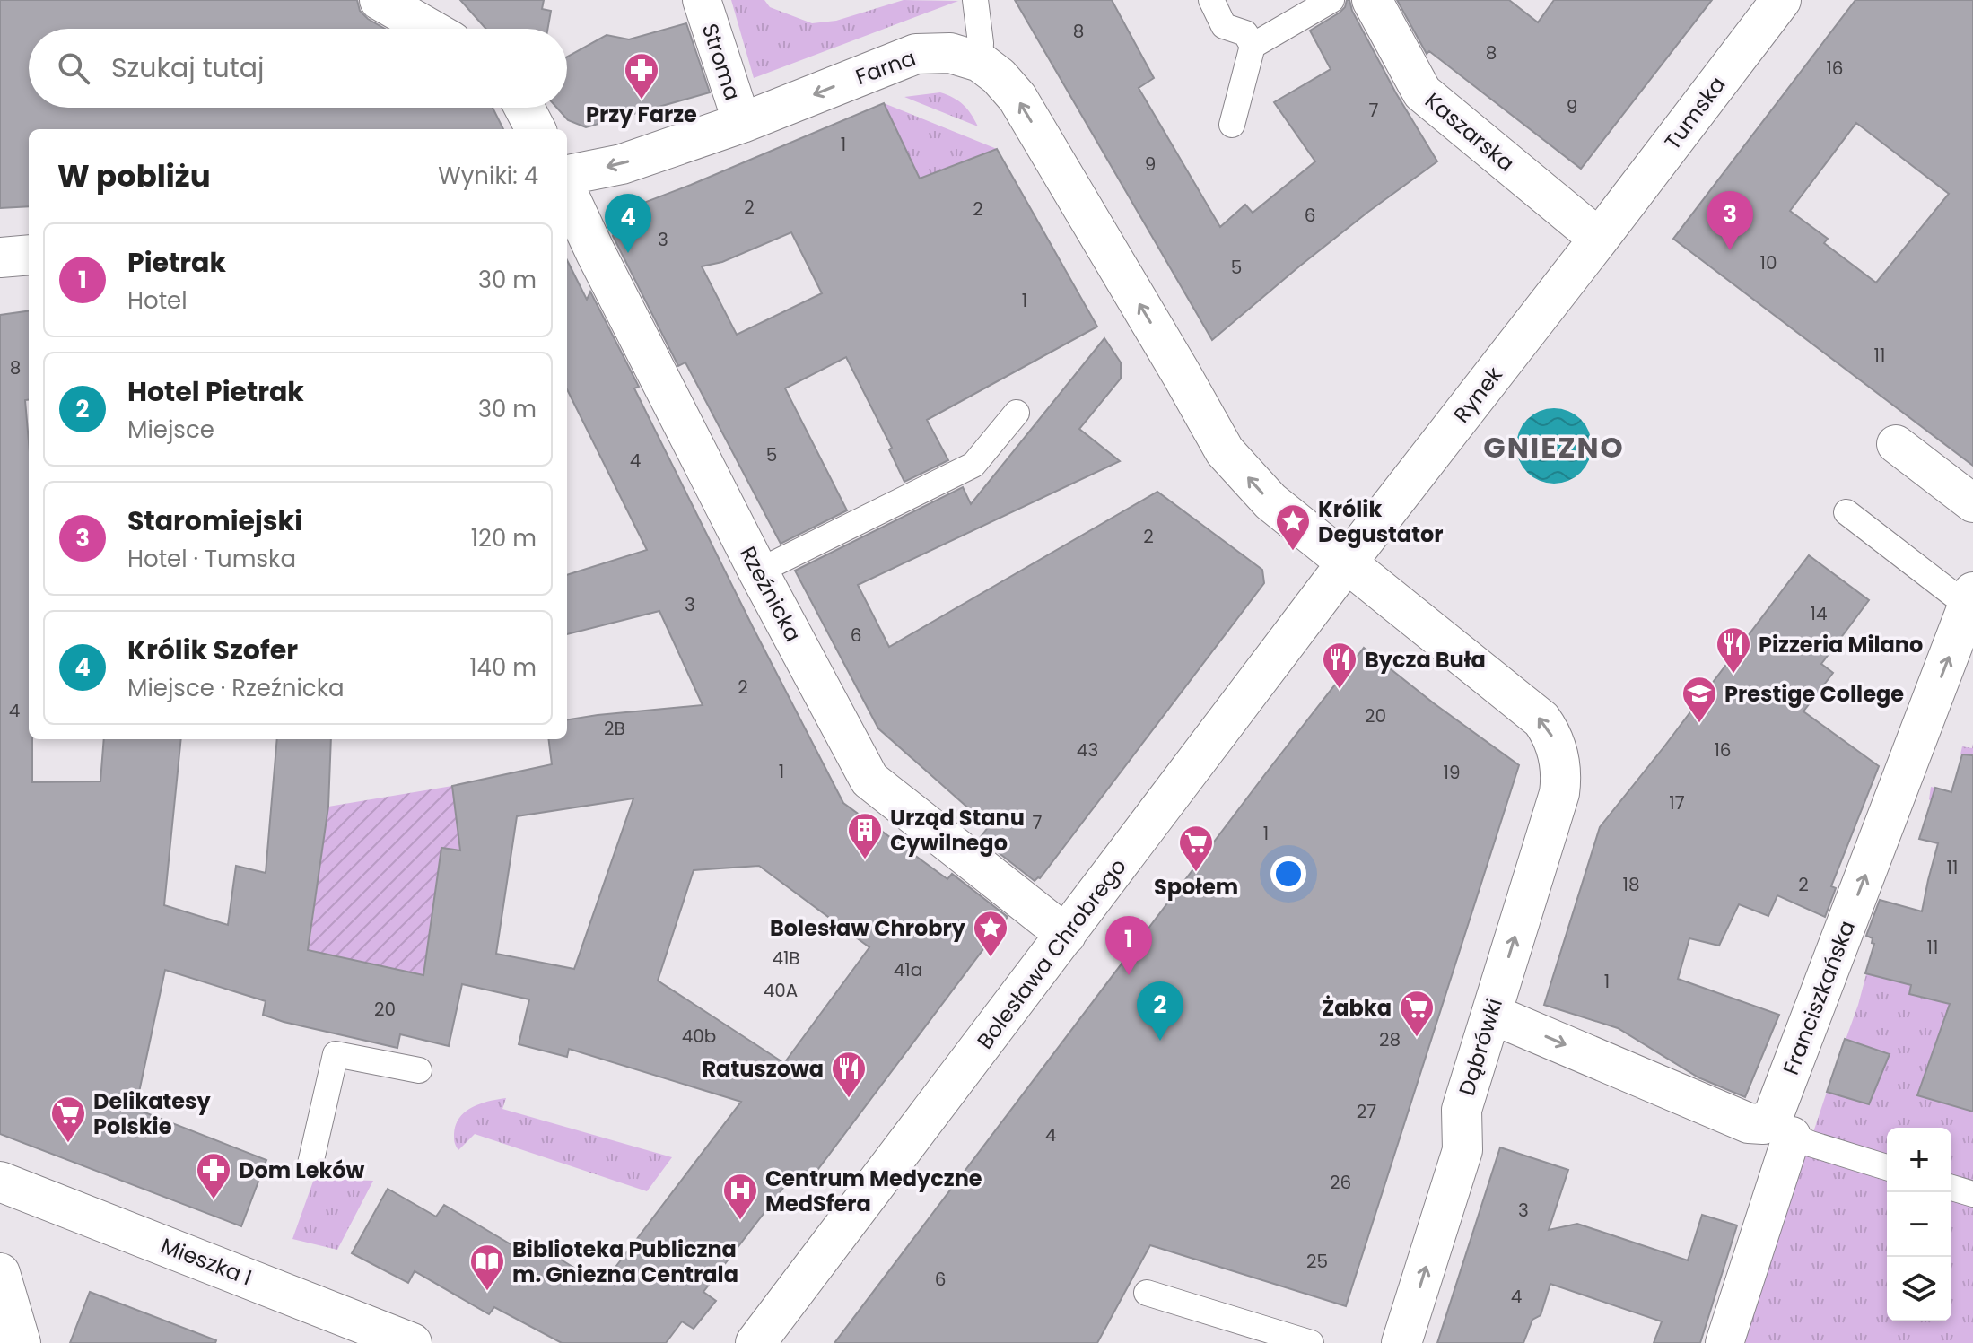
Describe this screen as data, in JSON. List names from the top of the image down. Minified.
{"streets":{"street":["Stroma","Farna","Tumska","Kaszarska","Rynek","Rzeźnicka","Bolesława Chrobrego","Franciszkańska","Dąbrówki","Mieszka I"]},"crossings":[["Stroma","Farna"],["Farna","Rynek"],["Farna","Bolesława Chrobrego"],["Farna","Dąbrówki"],["Tumska","Kaszarska"],["Tumska","Rynek"],["Kaszarska","Rynek"],["Rynek","Bolesława Chrobrego"],["Rynek","Dąbrówki"],["Rzeźnicka","Bolesława Chrobrego"],["Bolesława Chrobrego","Dąbrówki"]],"one_way":["Farna","Franciszkańska","Dąbrówki"],"districts":["GNIEZNO"],"places":{"pharmacy":["Przy Farze","Dom Leków"],"place":["Królik Degustator","Bolesław Chrobry"],"restaurant":["Pizzeria Milano","Bycza Buła","Ratuszowa"],"school or university":["Prestige College"],"building":["Urząd Stanu Cywilnego"],"supermarket":["Społem","Żabka","Delikatesy Polskie"],"hospital":["Centrum Medyczne MedSfera"],"library":["Biblioteka Publiczna m. Gniezna Centrala"]},"house_numbers":["8","8","16","9","7","1","9","2","2","6","3","10","5","1","11","8","5","4","2","3","14","6","2","4","20","2B","43","16","1","19","17","7","1","11","18","2","11","41B","41a","1","40A","20","40b","28","27","4","26","3","25","6","4"],"page":{"search":"Szukaj tutaj","heading":["W pobliżu","Wyniki: 4"],"pins":["3","4","1","2"],"list":[{"mark":"1","name":"Pietrak","note":"Hotel","value":"30 m"},{"mark":"2","name":"Hotel Pietrak","note":"Miejsce","value":"30 m"},{"mark":"3","name":"Staromiejski","note":"Hotel · Tumska","value":"120 m"},{"mark":"4","name":"Królik Szofer","note":"Miejsce · Rzeźnicka","value":"140 m"}],"map_buttons":["+","−"]}}
